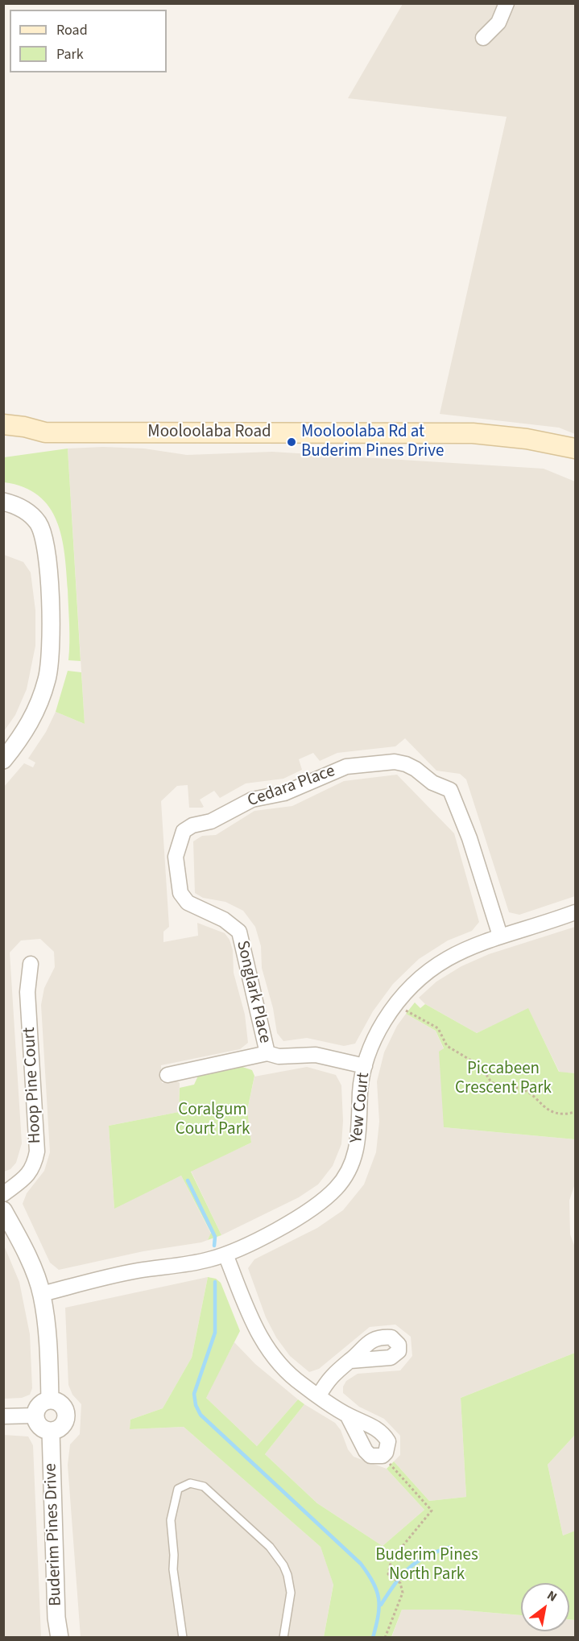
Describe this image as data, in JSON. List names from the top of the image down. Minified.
{"streets":{"main road":["Mooloolaba Road"],"street":["Cedara Place","Songlark Place","Hoop Pine Court","Yew Court","Buderim Pines Drive"]},"crossings":[["Cedara Place","Songlark Place"],["Cedara Place","Yew Court"],["Songlark Place","Yew Court"]],"parks":["Piccabeen Crescent Park","Coralgum Court Park","Buderim Pines North Park"],"places":["Mooloolaba Rd at Buderim Pines Drive"],"legend":["Road","Park"],"north":"top right"}
